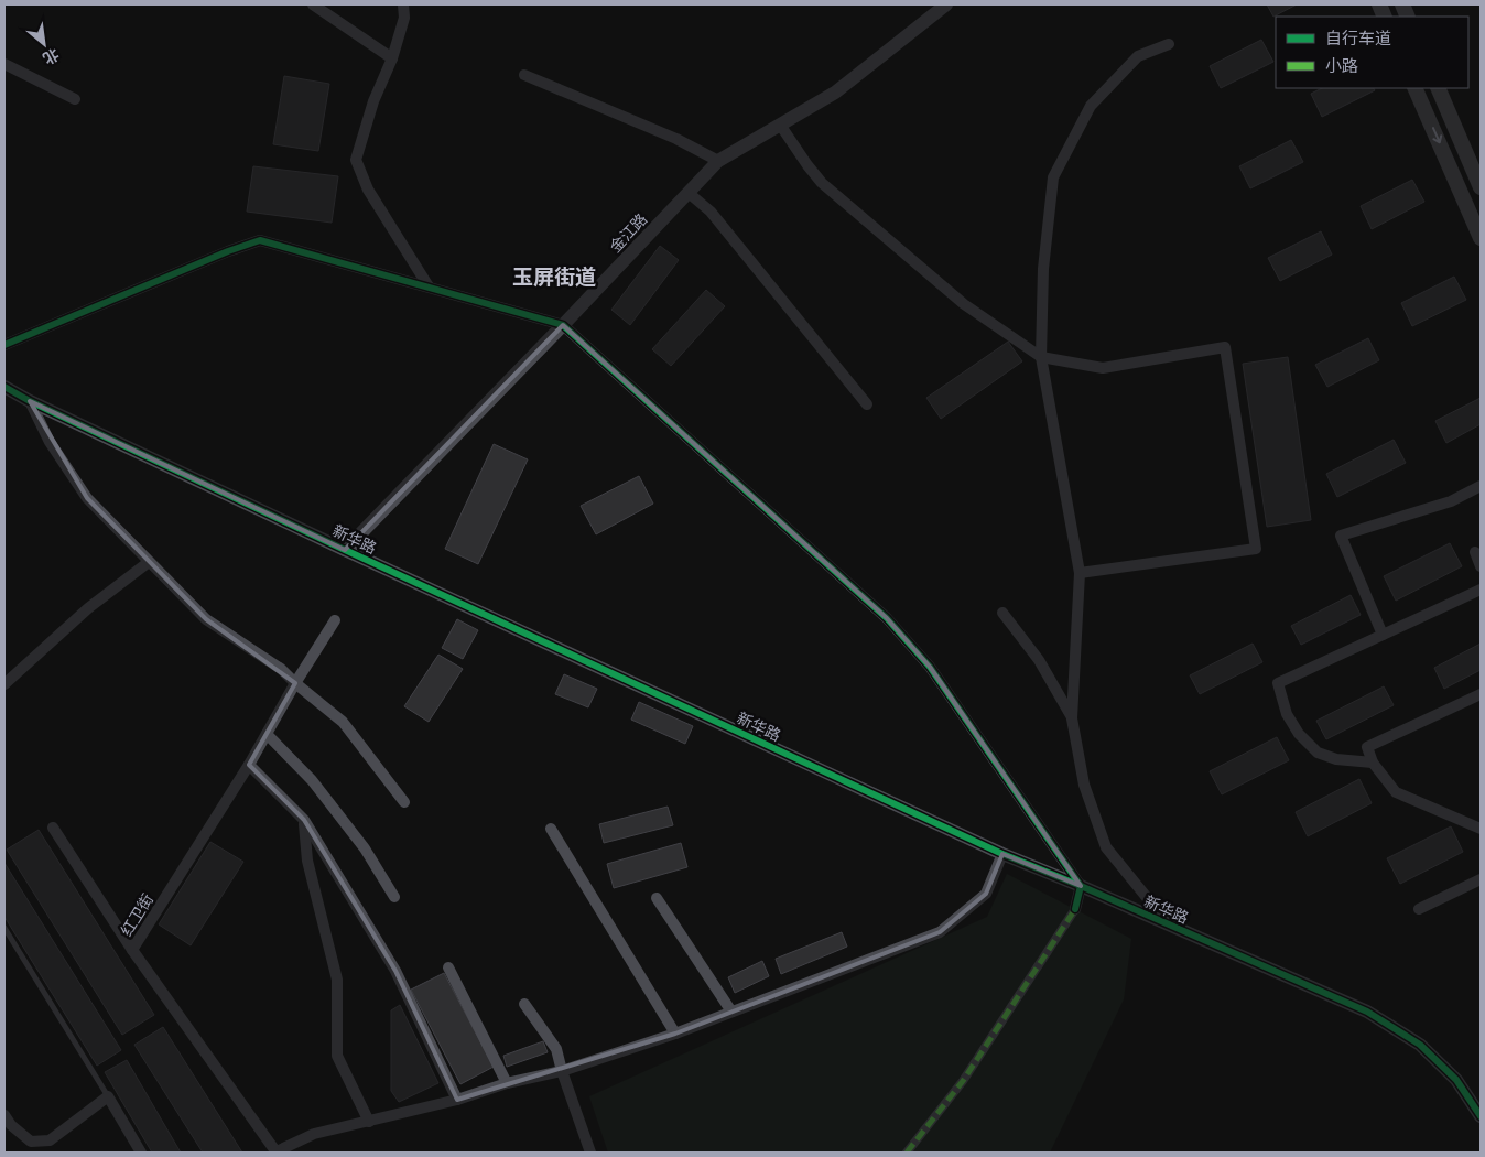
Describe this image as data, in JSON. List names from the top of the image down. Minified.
{"streets":{"street":["金江路","新华路","红卫街"]},"crossings":[["金江路","新华路"]],"districts":["玉屏街道"],"legend":["自行车道","小路"],"north":"bottom right"}
